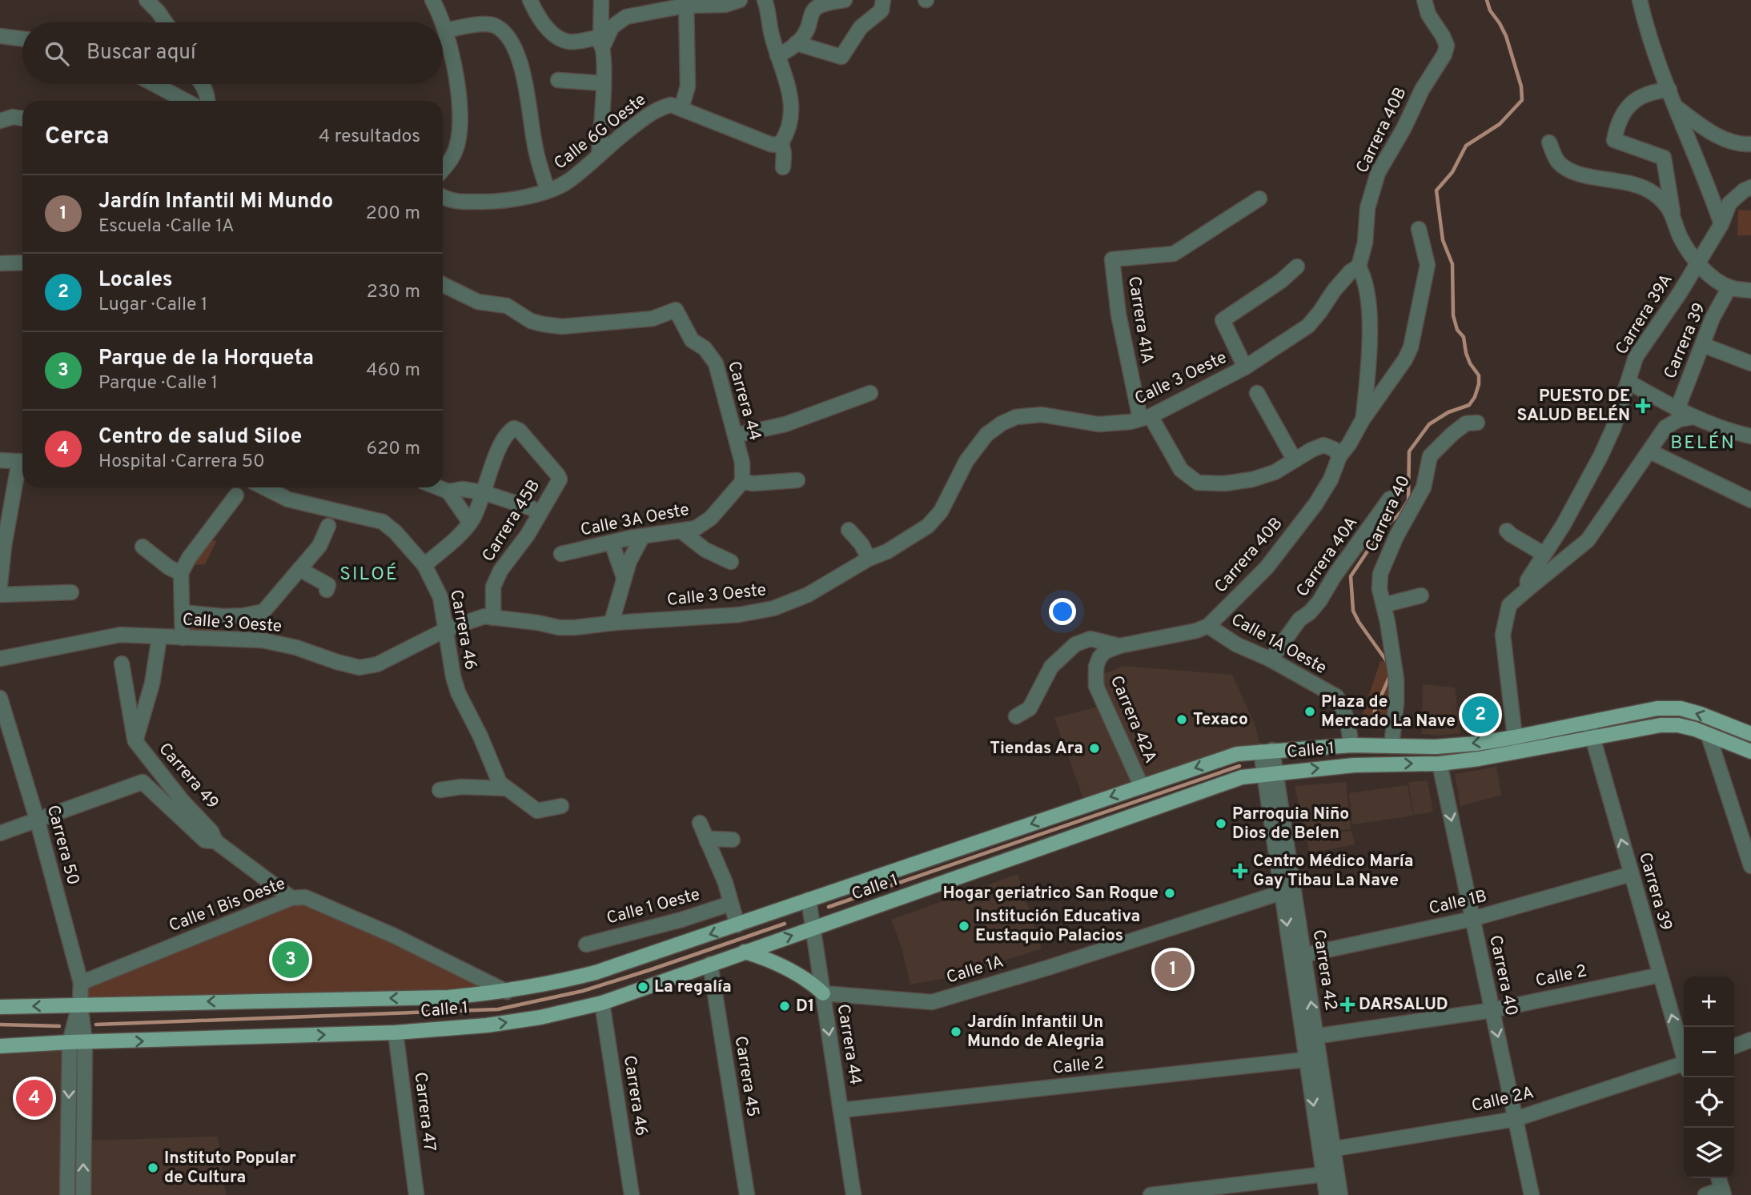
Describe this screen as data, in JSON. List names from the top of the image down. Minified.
{"streets":{"main road":["Calle 1"],"street":["Carrera 40B","Calle 6G Oeste","Carrera 39A","Carrera 41A","Carrera 39","Calle 3 Oeste","Carrera 44","Carrera 40","Calle 3A Oeste","Carrera 45B","Carrera 40A","Carrera 46","Calle 1A Oeste","Carrera 42A","Carrera 49","Carrera 50","Calle 1B","Calle 1 Bis Oeste","Calle 1 Oeste","Calle 1A","Carrera 42","Calle 2","Carrera 45","Calle 2A","Carrera 47"]},"crossings":[["Carrera 40B","Carrera 41A"],["Carrera 40B","Calle 3 Oeste"],["Carrera 40B","Calle 1A Oeste"],["Carrera 39A","Calle 1"],["Carrera 41A","Calle 3 Oeste"],["Carrera 39","Calle 1"],["Carrera 39","Calle 1B"],["Carrera 39","Calle 2"],["Calle 3 Oeste","Carrera 45B"],["Calle 3 Oeste","Carrera 46"],["Calle 3 Oeste","Carrera 49"],["Carrera 44","Calle 3A Oeste"],["Carrera 44","Calle 1"],["Carrera 44","Calle 1A"],["Carrera 44","Calle 2"],["Carrera 40","Calle 1"],["Carrera 40","Calle 1B"],["Carrera 40","Calle 2"],["Carrera 40","Calle 2A"],["Carrera 40A","Calle 1A Oeste"],["Carrera 46","Calle 1"],["Calle 1A Oeste","Carrera 42A"],["Calle 1A Oeste","Calle 1"],["Carrera 42A","Calle 1"],["Calle 1","Carrera 50"],["Calle 1","Calle 1 Bis Oeste"],["Calle 1","Carrera 42"],["Calle 1","Carrera 45"],["Calle 1","Carrera 47"],["Carrera 49","Carrera 50"],["Carrera 49","Calle 1 Bis Oeste"],["Carrera 50","Calle 1 Bis Oeste"],["Calle 1B","Carrera 42"],["Calle 1A","Carrera 42"],["Carrera 42","Calle 2"],["Carrera 42","Calle 2A"]],"districts":["BELÉN","SILOÉ"],"places":{"health":["PUESTO DE SALUD BELÉN","Centro Médico María Gay Tibau La Nave","DARSALUD"],"other":["Plaza de Mercado La Nave","Texaco","Tiendas Ara","Parroquia Niño Dios de Belen","Hogar geriatrico San Roque","Institución Educativa Eustaquio Palacios","La regalía","D1","Jardín Infantil Un Mundo de Alegria","Instituto Popular de Cultura"]},"page":{"search":"Buscar aquí","heading":["Cerca","4 resultados"],"list":[{"mark":"1","name":"Jardín Infantil Mi Mundo","note":"Escuela · Calle 1A","value":"200 m"},{"mark":"2","name":"Locales","note":"Lugar · Calle 1","value":"230 m"},{"mark":"3","name":"Parque de la Horqueta","note":"Parque · Calle 1","value":"460 m"},{"mark":"4","name":"Centro de salud Siloe","note":"Hospital · Carrera 50","value":"620 m"}],"pins":["2","3","1","4"],"map_buttons":["+","−"]}}
